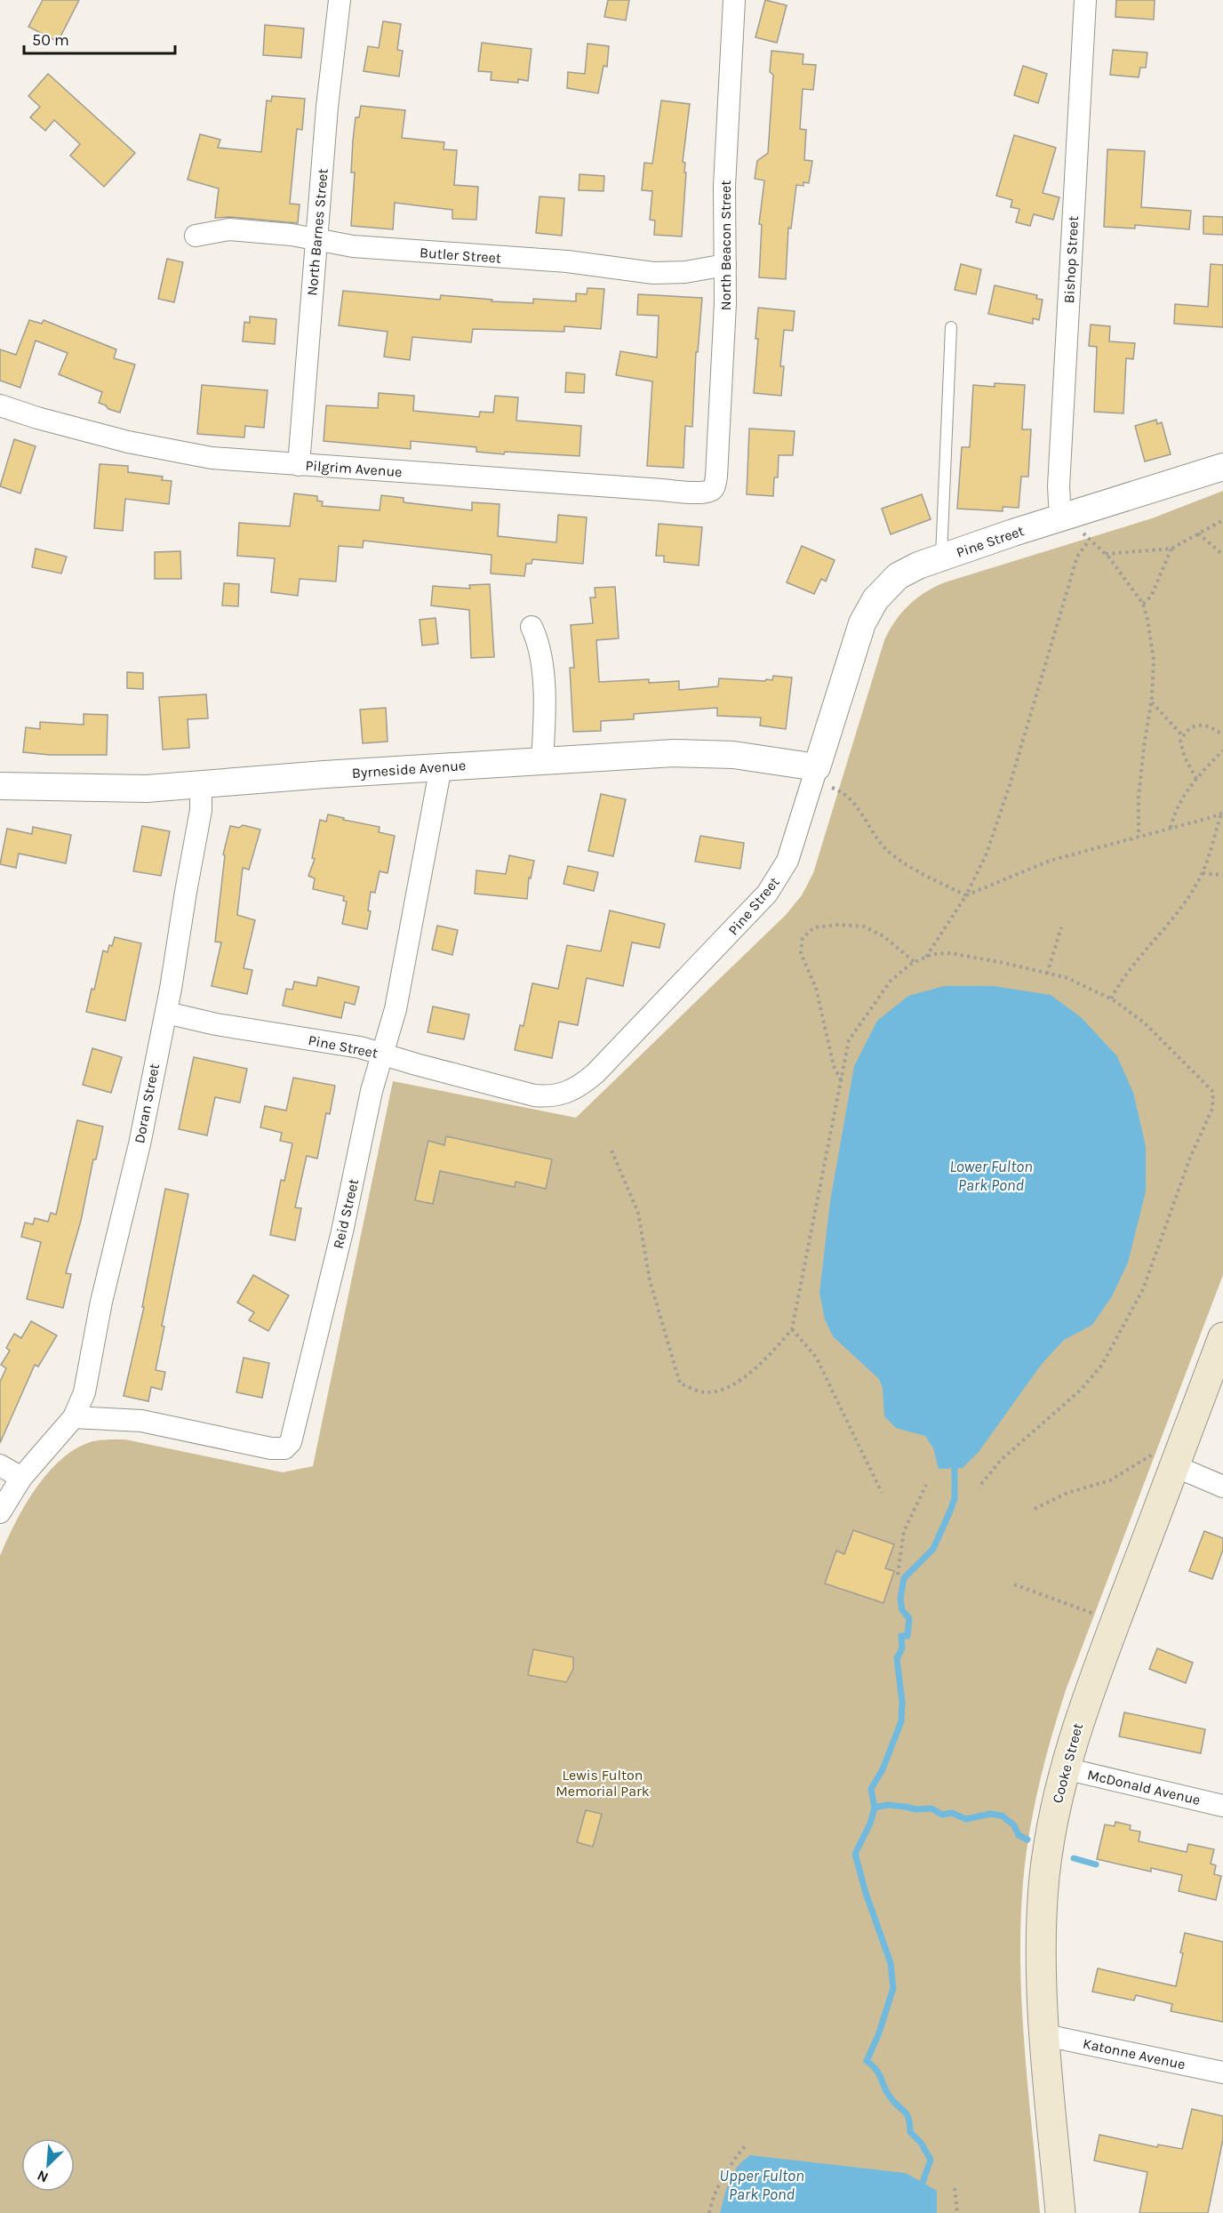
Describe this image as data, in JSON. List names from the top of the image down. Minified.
{"streets":{"main road":["Cooke Street"],"street":["North Barnes Street","North Beacon Street","Butler Street","Bishop Street","Pilgrim Avenue","Pine Street","Byrneside Avenue","Doran Street","Reid Street","McDonald Avenue","Katonne Avenue"]},"crossings":[["North Barnes Street","Butler Street"],["North Barnes Street","Pilgrim Avenue"],["North Beacon Street","Butler Street"],["North Beacon Street","Pilgrim Avenue"],["Bishop Street","Pine Street"],["Pine Street","Byrneside Avenue"],["Pine Street","Doran Street"],["Pine Street","Reid Street"],["Byrneside Avenue","Doran Street"],["Byrneside Avenue","Reid Street"],["Doran Street","Reid Street"],["Cooke Street","McDonald Avenue"],["Cooke Street","Katonne Avenue"]],"water":["Lower Fulton Park Pond","Upper Fulton Park Pond"],"parks":["Lewis Fulton Memorial Park"],"scale_bar":"50 m","north":"bottom left"}
